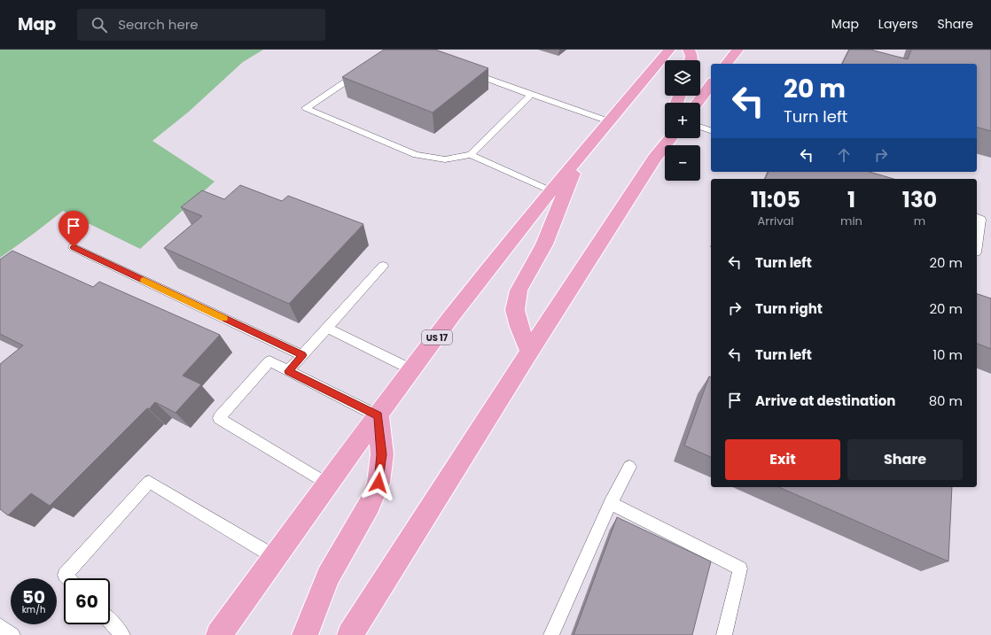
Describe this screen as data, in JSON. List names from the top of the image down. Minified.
{"streets":{"main road":["US 17"]},"page":{"header":"Map","search":"Search here","nav":["Map","Layers","Share"],"map_buttons":["+","−"],"turn":["20 m","Turn left"],"eta":["11:05","Arrival","1","min","130","m"],"list":[{"name":"Turn left","value":"20 m"},{"name":"Turn right","value":"20 m"},{"name":"Turn left","value":"10 m"},{"name":"Arrive at destination","value":"80 m"}],"buttons":["Exit","Share"],"speed":"50 km/h","limit":"60"}}
